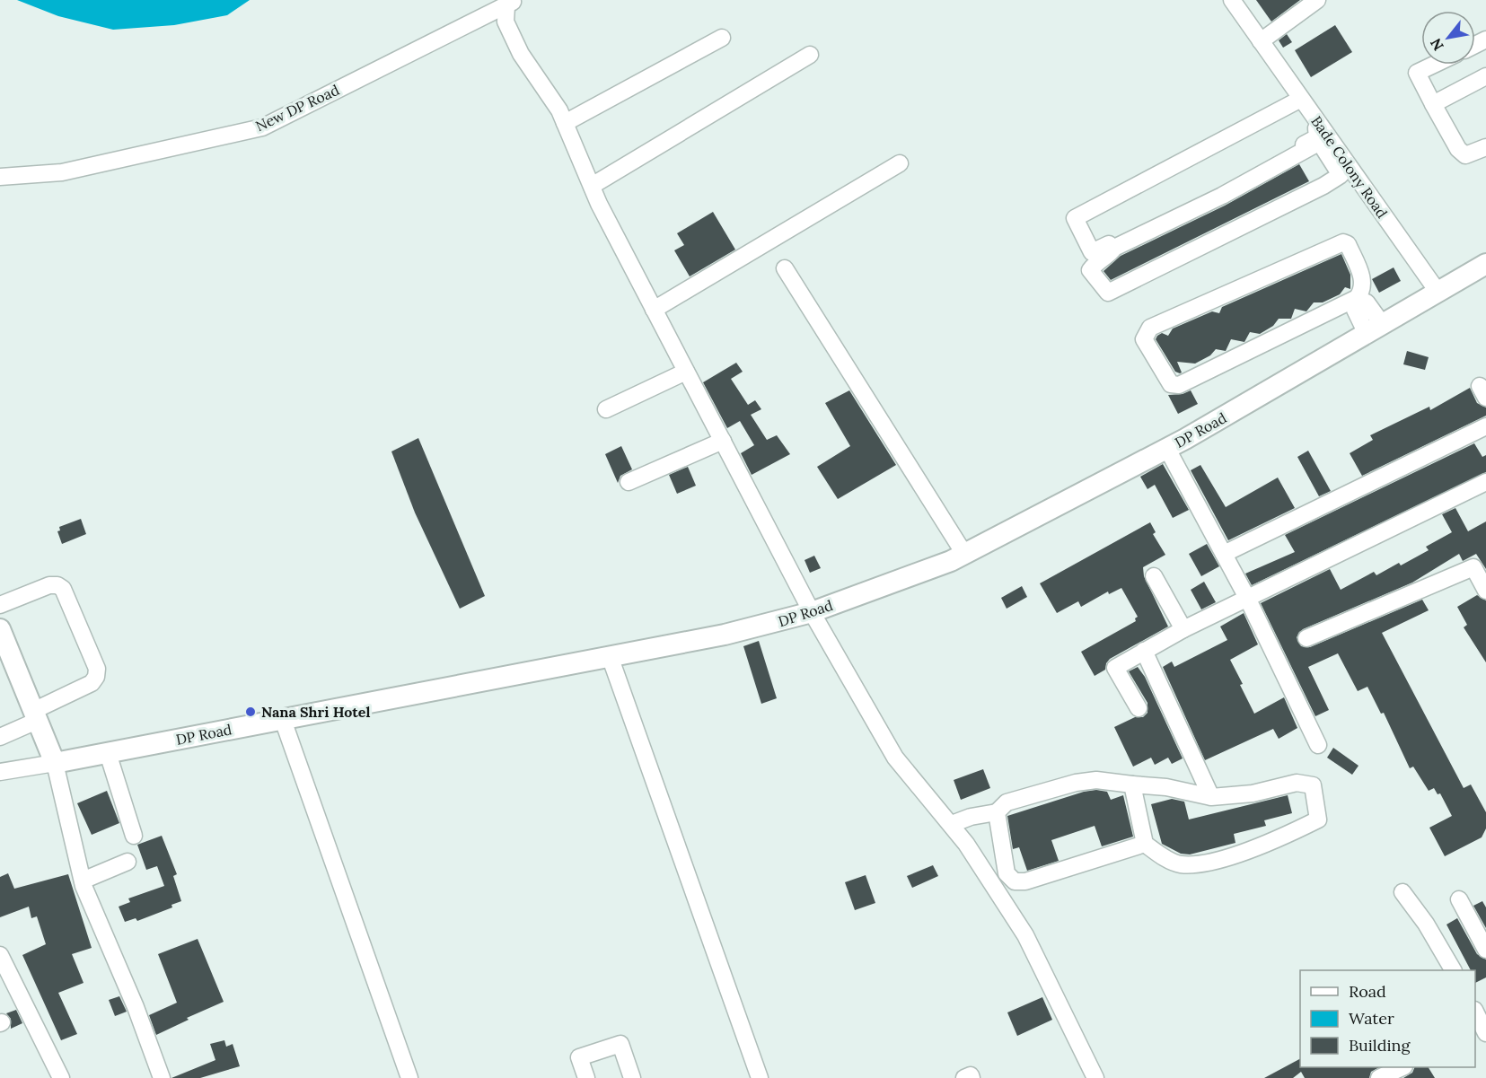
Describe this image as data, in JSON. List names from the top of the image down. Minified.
{"streets":{"street":["New DP Road","Bade Colony Road","DP Road"]},"crossings":[["Bade Colony Road","DP Road"]],"places":["Nana Shri Hotel"],"legend":["Road","Water","Building"],"north":"bottom left"}
